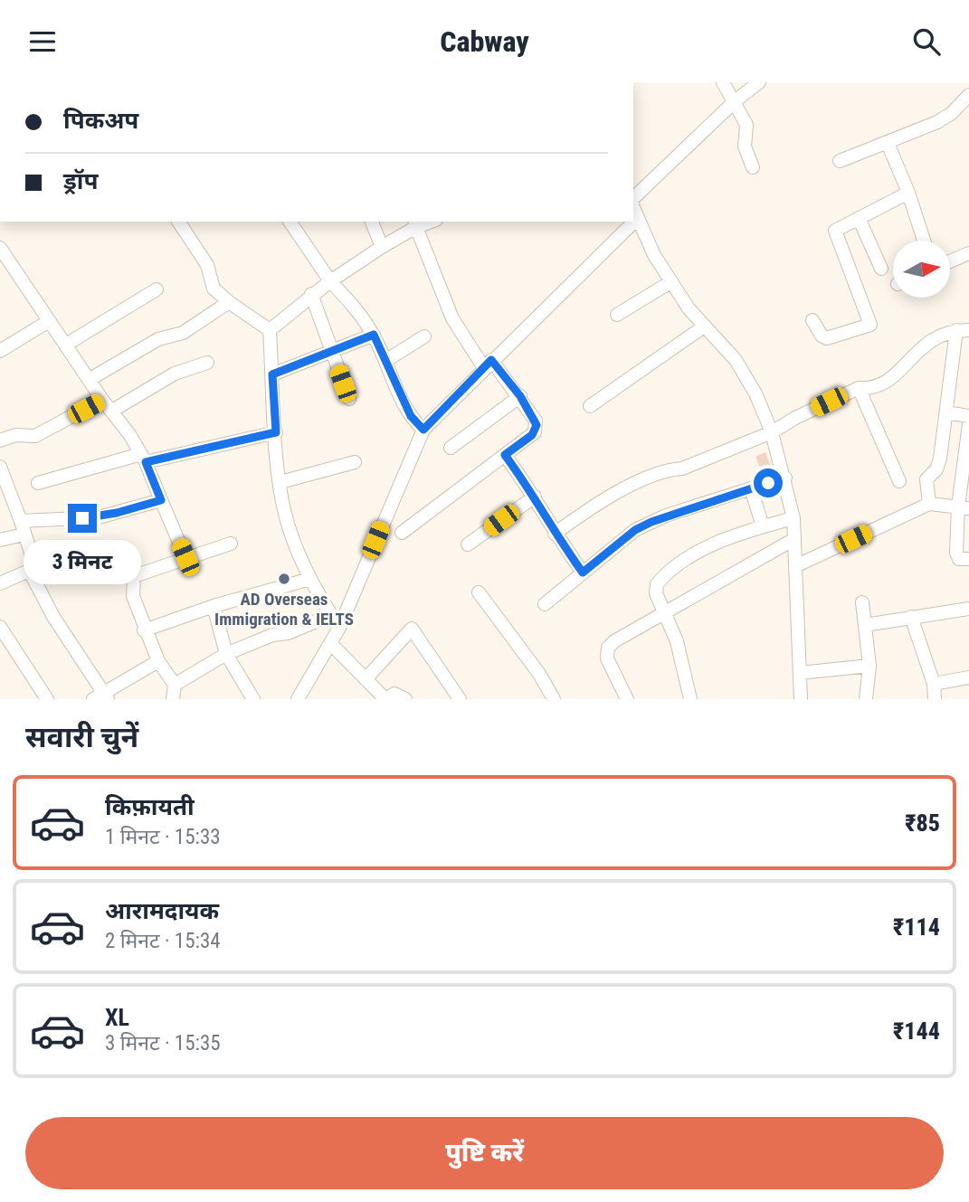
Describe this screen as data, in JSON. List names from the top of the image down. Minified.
{"places":["AD Overseas Immigration & IELTS"],"north":"right","page":{"header":"Cabway","banner":["पिकअप","ड्रॉप"],"bubble":"3 मिनट","heading":"सवारी चुनें","list":[{"name":"किफ़ायती","note":"1 मिनट · 15:33","value":"₹85"},{"name":"आरामदायक","note":"2 मिनट · 15:34","value":"₹114"},{"name":"XL","note":"3 मिनट · 15:35","value":"₹144"}],"buttons":"पुष्टि करें"}}
